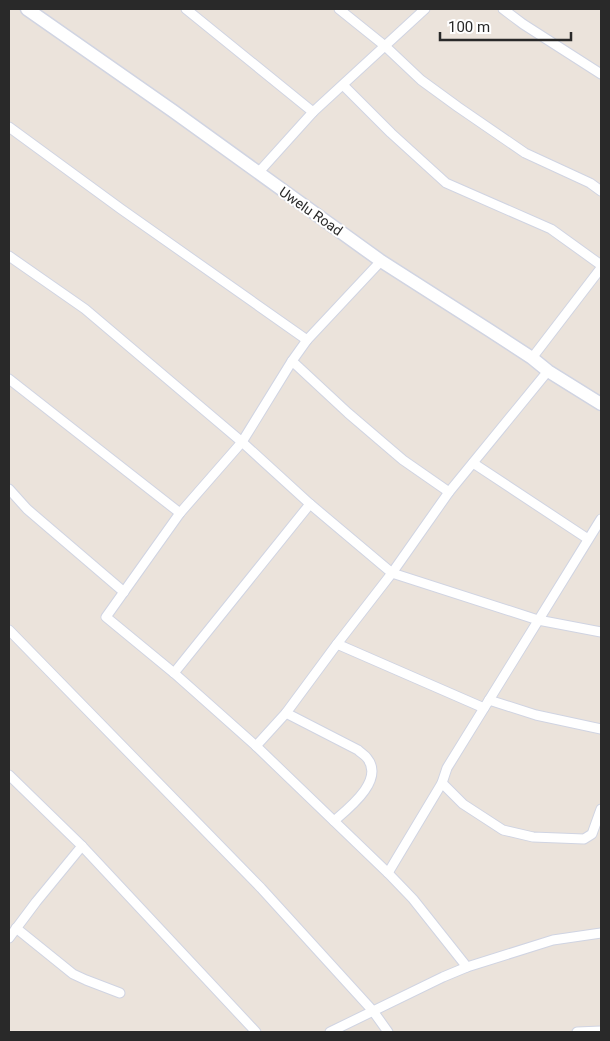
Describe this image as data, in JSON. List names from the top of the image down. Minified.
{"streets":{"street":["Uwelu Road"]},"scale_bar":"100 m"}
